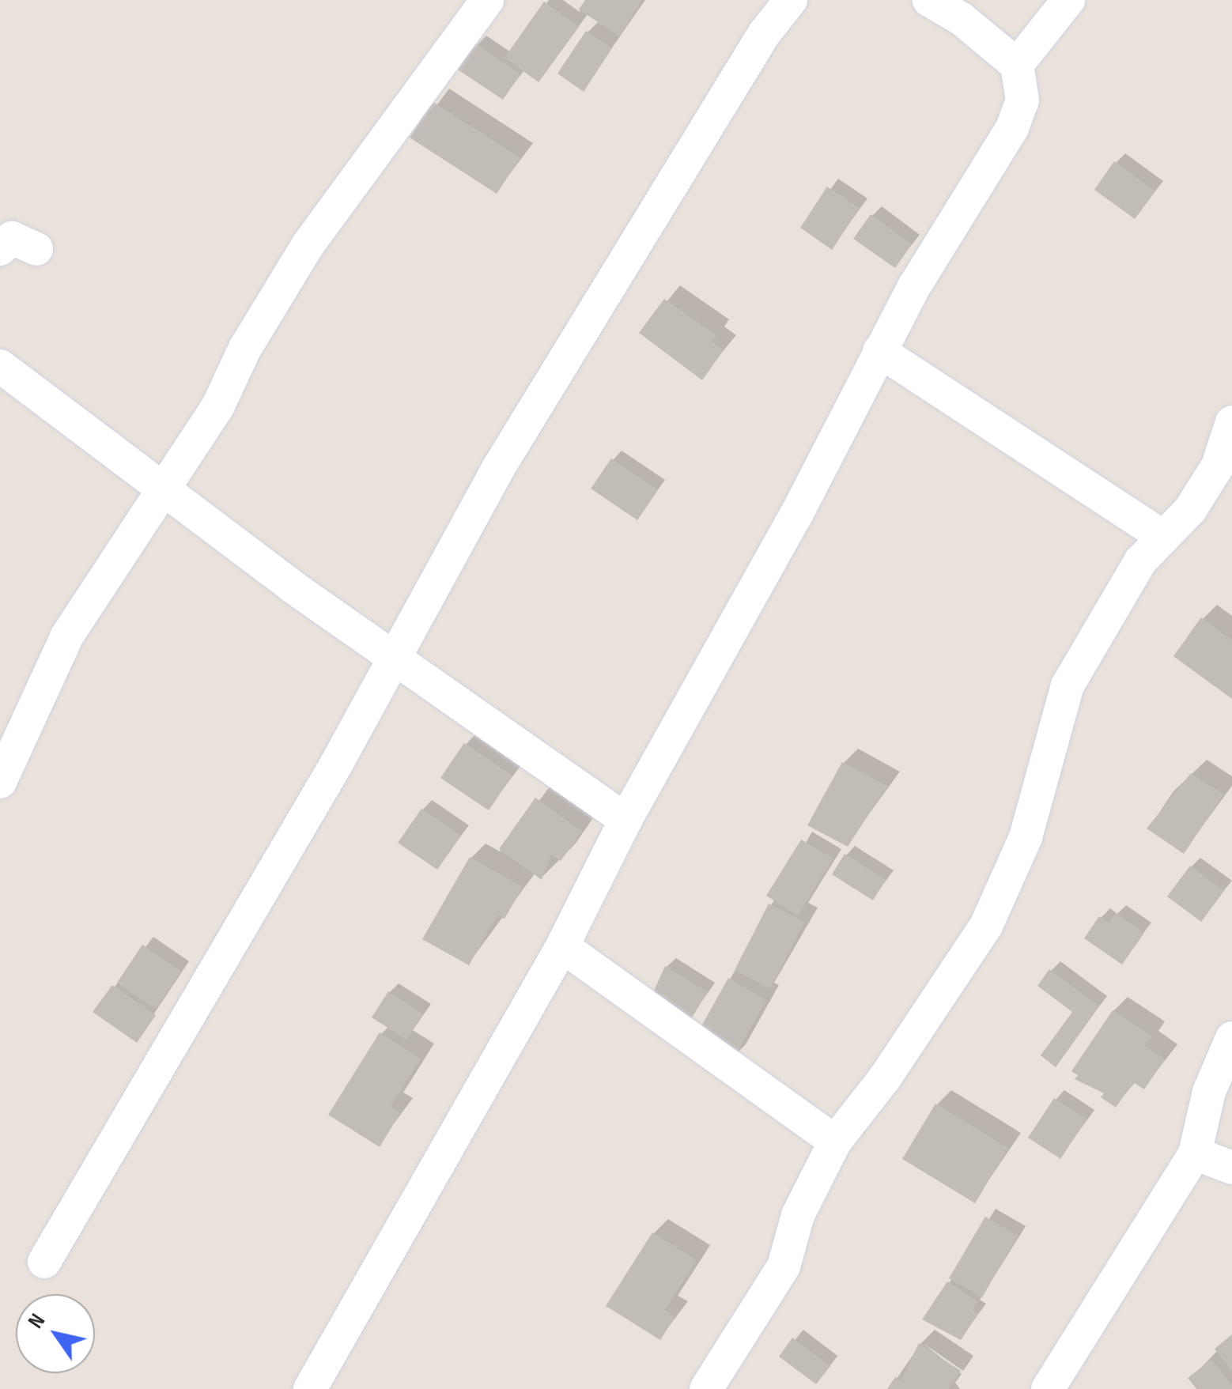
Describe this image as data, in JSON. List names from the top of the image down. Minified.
{"north":"top left"}
